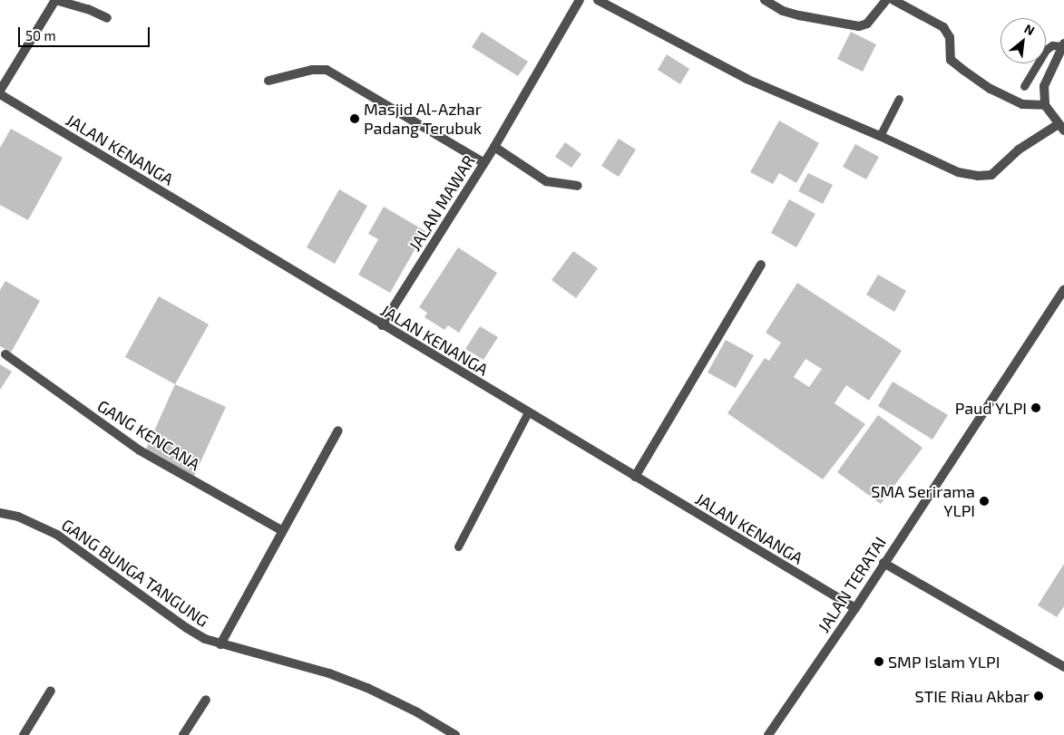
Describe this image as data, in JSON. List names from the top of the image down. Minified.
{"streets":{"street":["JALAN KENANGA","JALAN MAWAR","GANG KENCANA","GANG BUNGA TANGUNG","JALAN TERATAI"]},"crossings":[["JALAN KENANGA","JALAN MAWAR"],["JALAN KENANGA","JALAN TERATAI"]],"places":["Masjid Al-Azhar Padang Terubuk","Paud YLPI","SMA Serirama YLPI","SMP Islam YLPI","STIE Riau Akbar"],"scale_bar":"50 m","north":"top right"}
